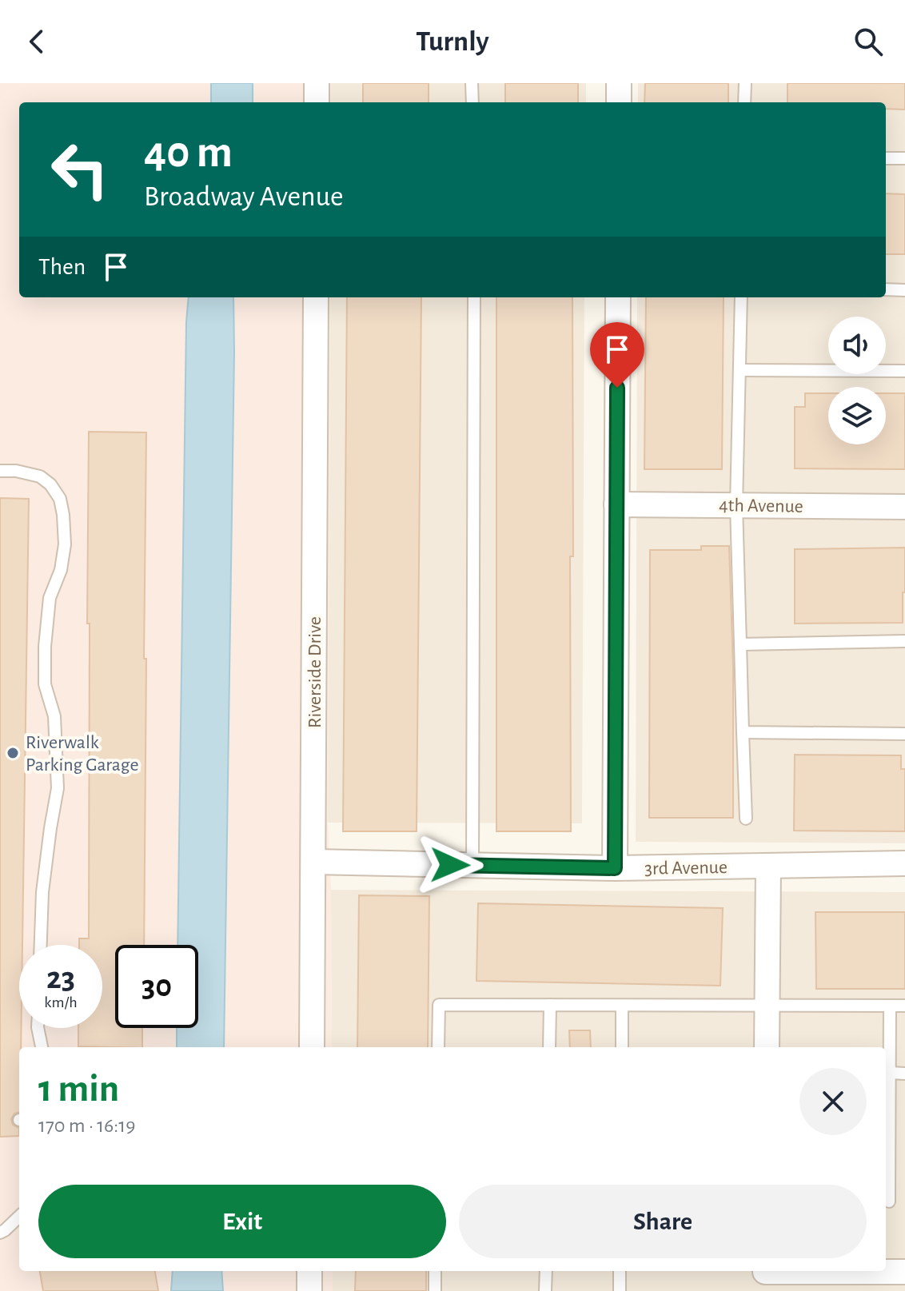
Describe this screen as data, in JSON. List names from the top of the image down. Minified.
{"streets":{"street":["4th Avenue","Riverside Drive","3rd Avenue"]},"crossings":[["Riverside Drive","3rd Avenue"]],"places":["Riverwalk Parking Garage"],"page":{"header":"Turnly","turn":["40 m","Broadway Avenue"],"then":"Then","speed":"23 km/h","limit":"30","heading":["1 min","170 m · 16:19"],"buttons":["Exit","Share"]}}
